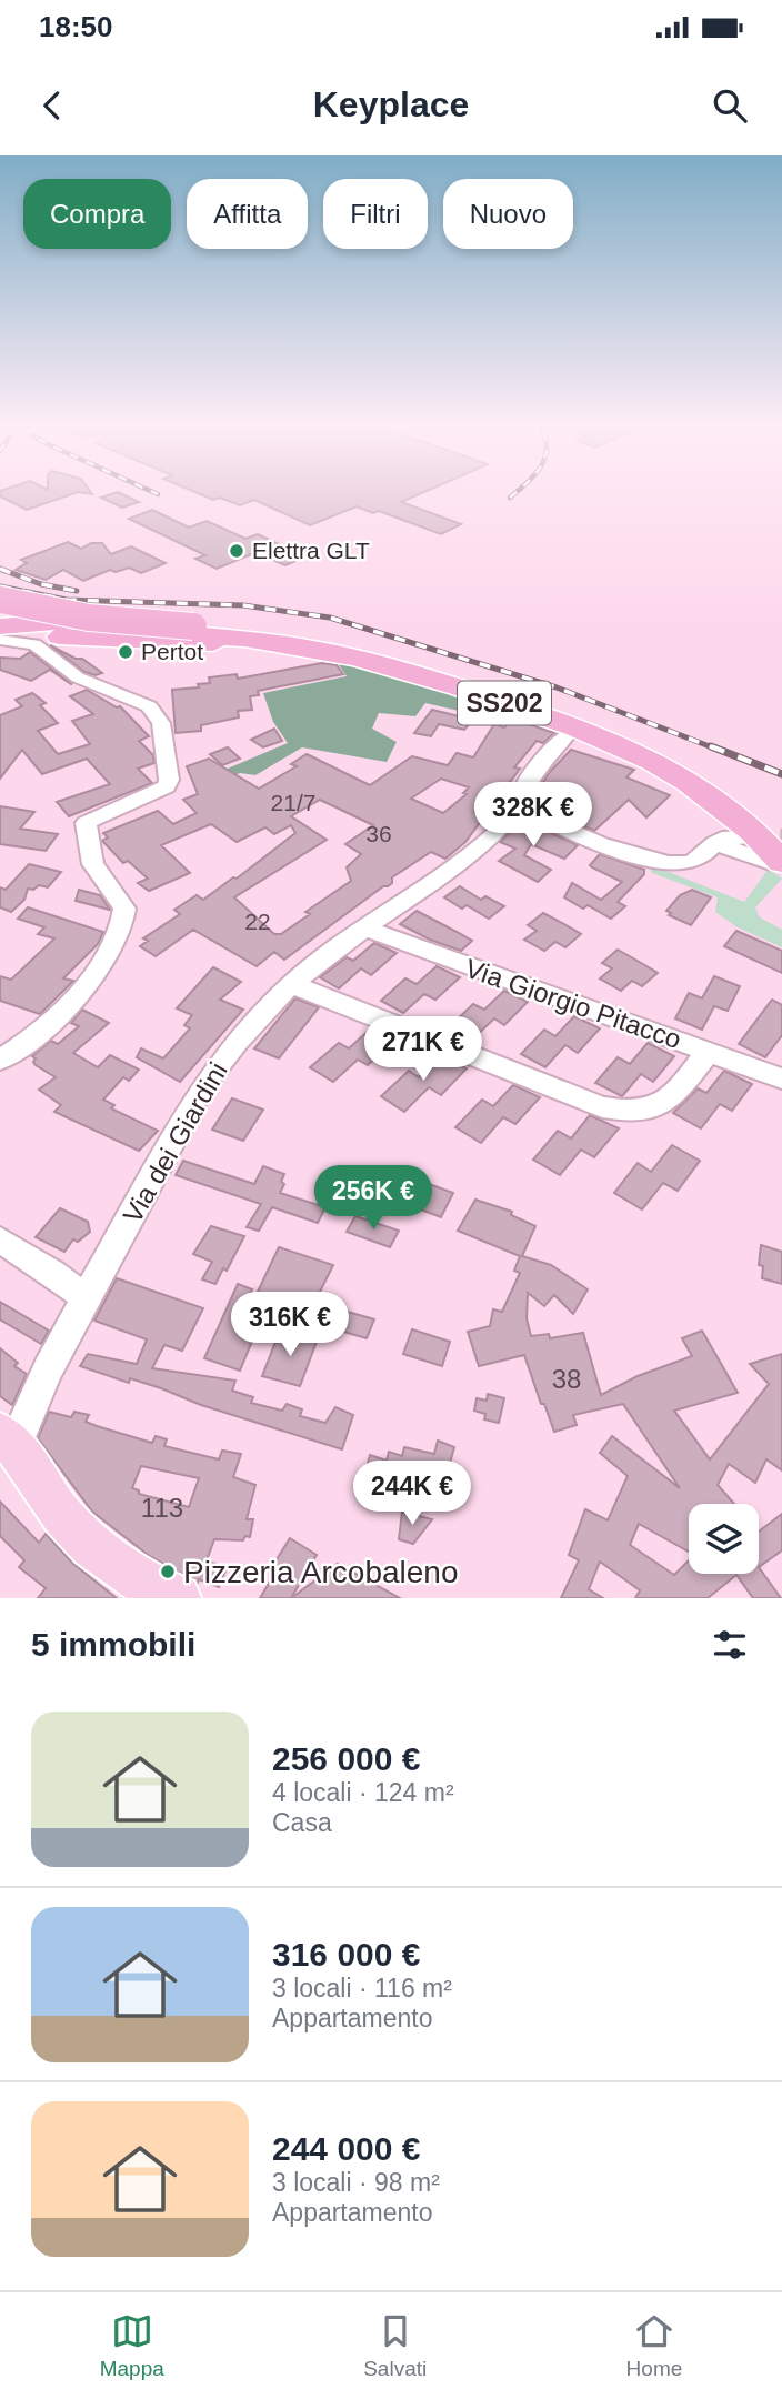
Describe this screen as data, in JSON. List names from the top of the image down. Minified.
{"streets":{"highway":["SS202"],"street":["Via Giorgio Pitacco","Via dei Giardini"]},"crossings":[["Via Giorgio Pitacco","Via dei Giardini"]],"places":["Elettra GLT","Pertot","Pizzeria Arcobaleno"],"house_numbers":["21/7","36","22","38","113"],"page":{"status":"18:50","header":"Keyplace","chip":["Compra","Affitta","Filtri","Nuovo"],"price":["328K €","271K €","256K €","316K €","244K €"],"heading":"5 immobili","list":[{"name":"256 000 €","note":"4 locali · 124 m² · Casa"},{"name":"316 000 €","note":"3 locali · 116 m² · Appartamento"},{"name":"244 000 €","note":"3 locali · 98 m² · Appartamento"}],"tabs":["Mappa","Salvati","Home"]}}
